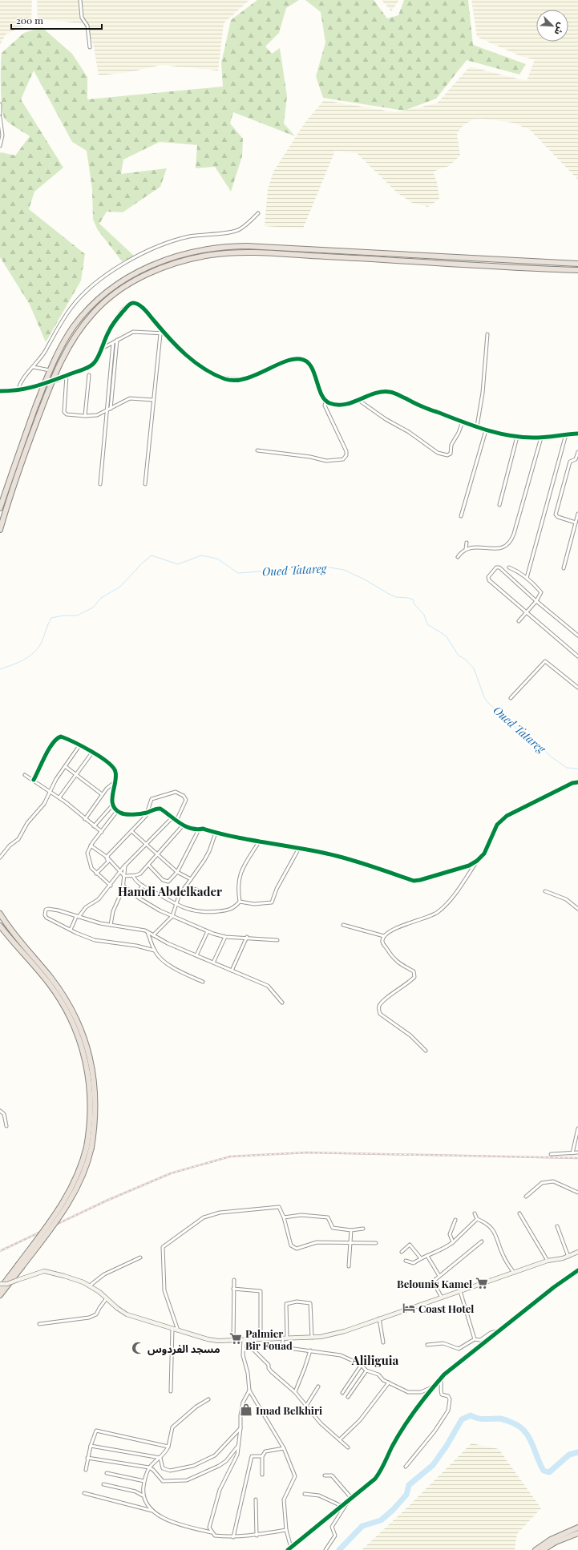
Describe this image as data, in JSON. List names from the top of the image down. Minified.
{"districts":["Hamdi Abdelkader","Aliliguia"],"water":["Oued Tatareg"],"places":{"supermarket":["Belounis Kamel","Palmier Bir Fouad"],"hotel":["Coast Hotel"],"mosque":["مسجد الفردوس"],"shop":["Imad Belkhiri"]},"scale_bar":"200 m","north":"bottom right"}
